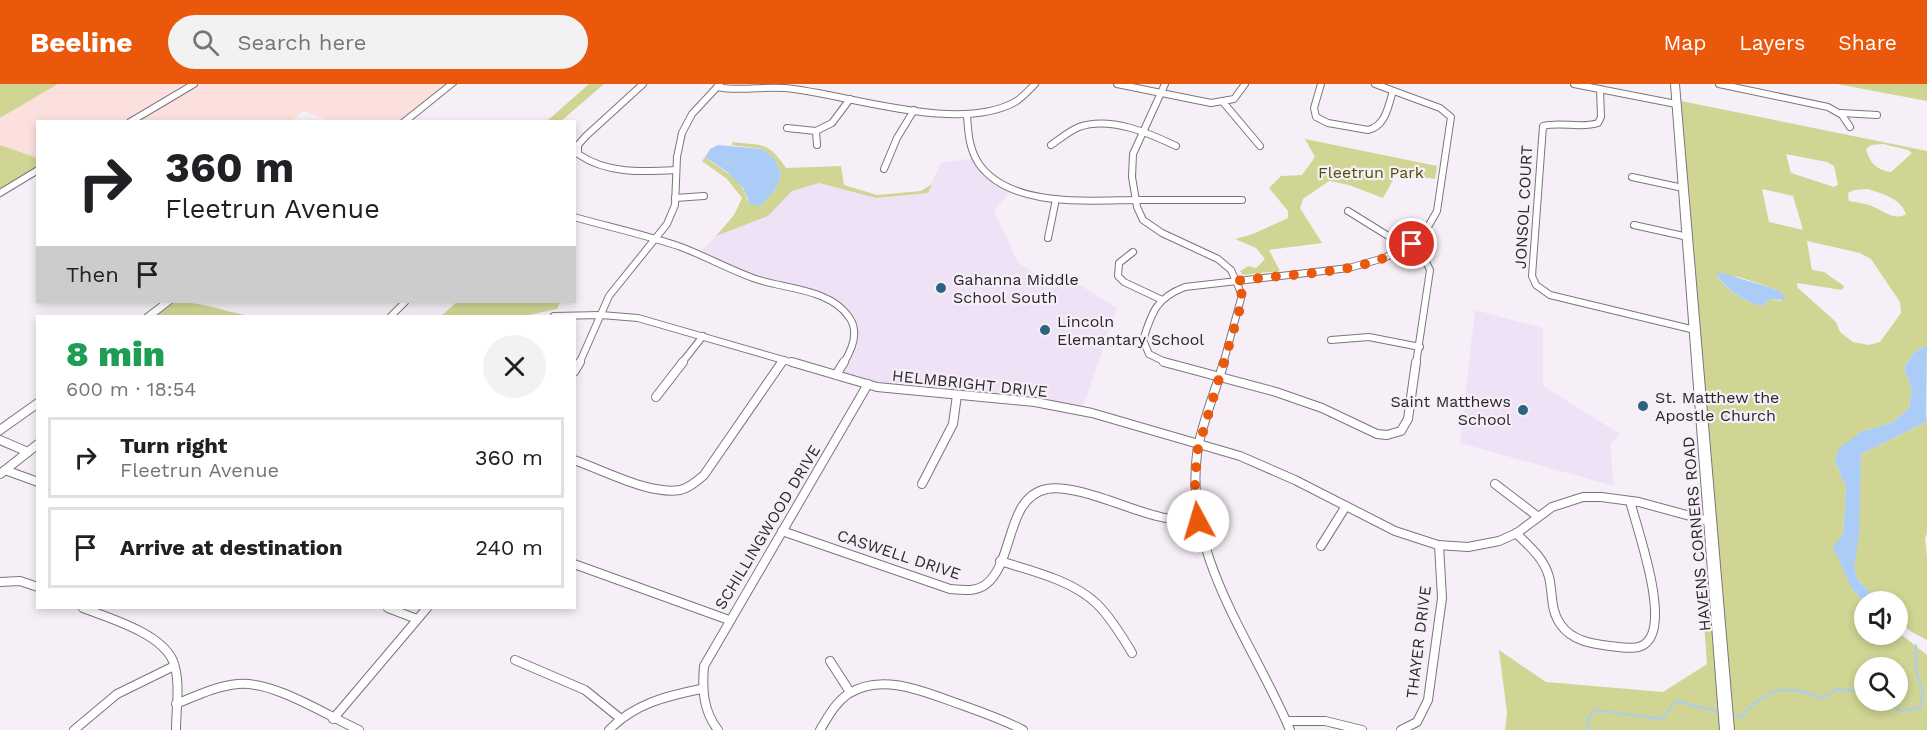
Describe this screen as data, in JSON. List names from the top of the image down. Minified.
{"streets":{"main road":["HAVENS CORNERS ROAD"],"street":["JONSOL COURT","HELMBRIGHT DRIVE","SCHILLINGWOOD DRIVE","CASWELL DRIVE","THAYER DRIVE"]},"crossings":[["JONSOL COURT","HAVENS CORNERS ROAD"],["HELMBRIGHT DRIVE","SCHILLINGWOOD DRIVE"],["HELMBRIGHT DRIVE","HAVENS CORNERS ROAD"],["HELMBRIGHT DRIVE","THAYER DRIVE"],["SCHILLINGWOOD DRIVE","CASWELL DRIVE"]],"parks":["Fleetrun Park"],"places":["Gahanna Middle School South","Lincoln Elemantary School","St. Matthew the Apostle Church","Saint Matthews School"],"page":{"header":"Beeline","search":"Search here","nav":["Map","Layers","Share"],"turn":["360 m","Fleetrun Avenue"],"then":"Then","heading":["8 min","600 m · 18:54"],"list":[{"name":"Turn right","note":"Fleetrun Avenue","value":"360 m"},{"name":"Arrive at destination","value":"240 m"}]}}
